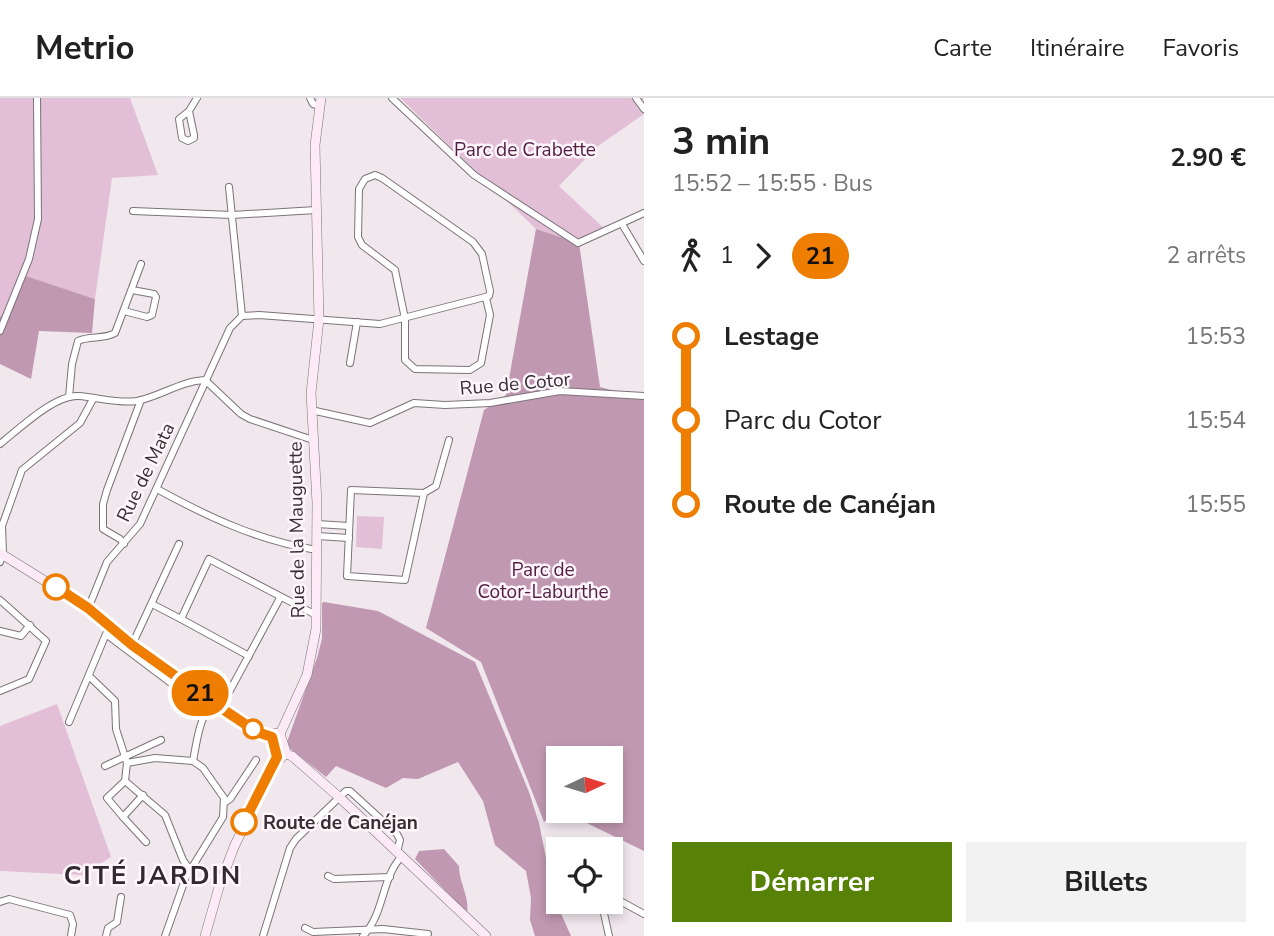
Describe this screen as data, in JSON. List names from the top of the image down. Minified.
{"streets":{"street":["Rue de Cotor","Rue de Mata","Rue de la Mauguette"]},"crossings":[["Rue de Cotor","Rue de la Mauguette"]],"districts":["CITÉ JARDIN"],"parks":["Parc de Crabette","Parc de Cotor-Laburthe"],"places":["Route de Canéjan"],"lines":["bus line 21"],"north":"right","page":{"header":"Metrio","nav":["Carte","Itinéraire","Favoris"],"on_map":"21","heading":["3 min","15:52 – 15:55 · Bus","2.90 €"],"legs":["1","21","2 arrêts"],"list":[{"name":"Lestage","value":"15:53"},{"name":"Parc du Cotor","value":"15:54"},{"name":"Route de Canéjan","value":"15:55"}],"buttons":["Démarrer","Billets"]}}
